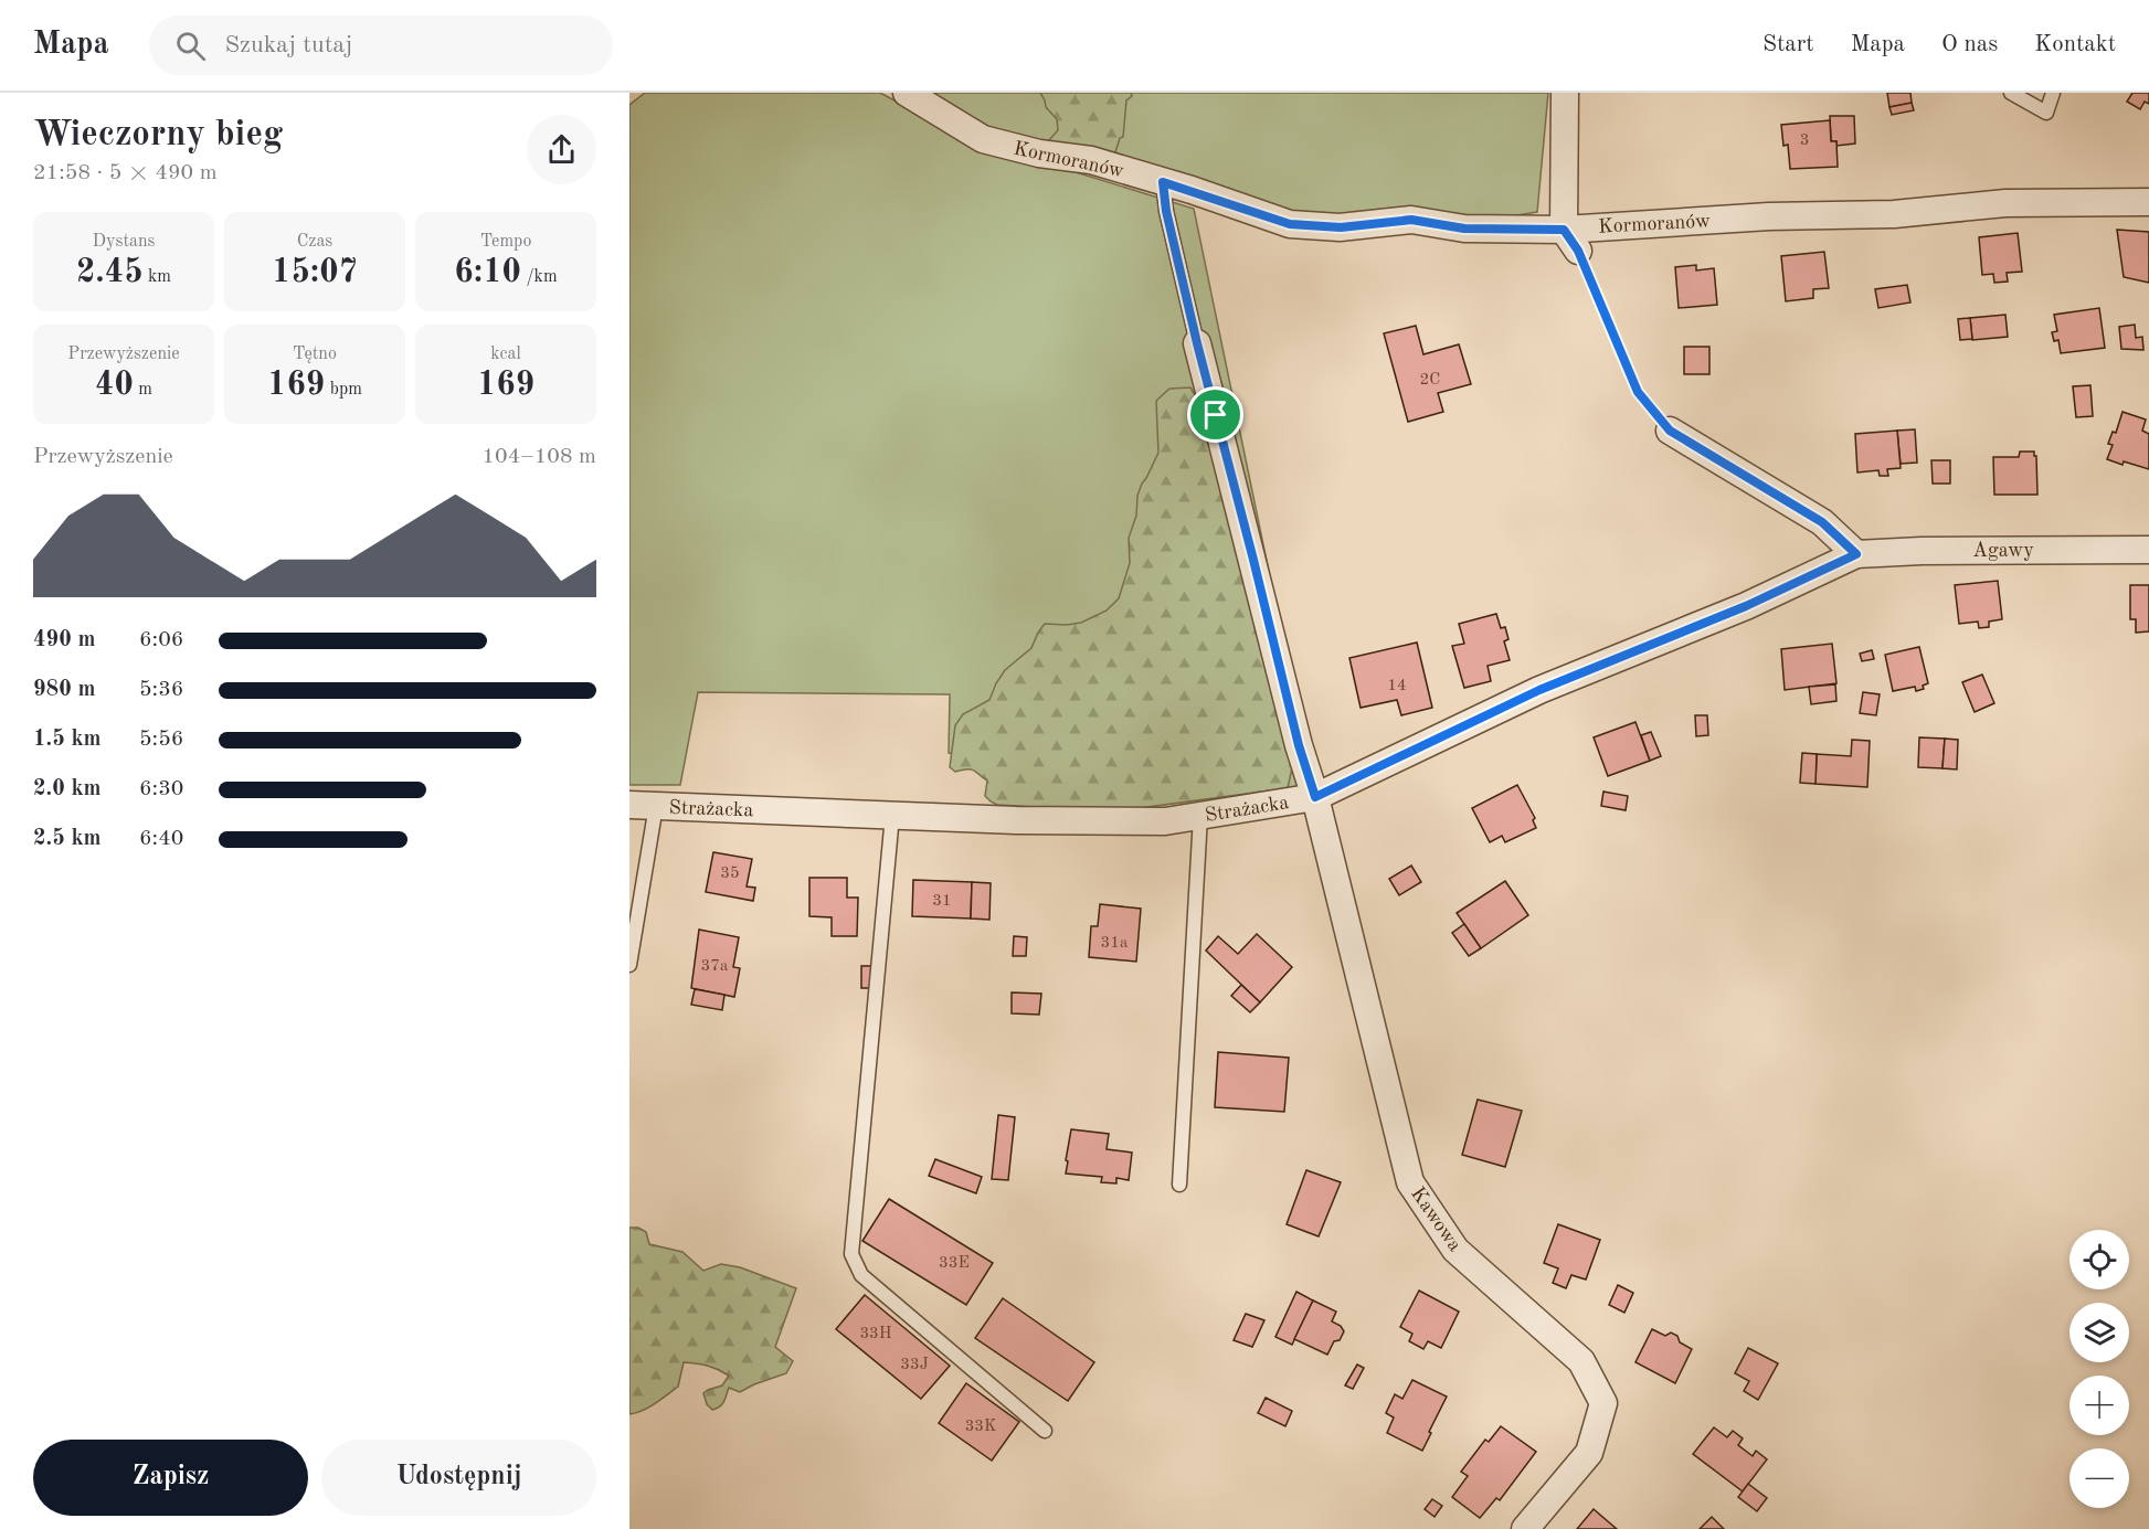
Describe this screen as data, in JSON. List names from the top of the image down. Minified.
{"streets":{"street":["Kormoranów","Agawy","Strażacka","Kawowa"]},"crossings":[["Agawy","Strażacka"],["Strażacka","Kawowa"]],"house_numbers":["3","2C","14","35","31","31a","37a","33E","33H","33J","33K"],"page":{"header":"Mapa","search":"Szukaj tutaj","nav":["Start","Mapa","O nas","Kontakt"],"heading":["Wieczorny bieg","21:58 · 5 × 490 m"],"stats":[["Dystans","2.45 km"],["Czas","15:07"],["Tempo","6:10 /km"],["Przewyższenie","40 m"],["Tętno","169 bpm"],["kcal","169"]],"chart":["Przewyższenie","104–108 m"],"list":[{"name":"490 m","note":"6:06"},{"name":"980 m","note":"5:36"},{"name":"1.5 km","note":"5:56"},{"name":"2.0 km","note":"6:30"},{"name":"2.5 km","note":"6:40"}],"map_buttons":["+","−"],"buttons":["Zapisz","Udostępnij"]}}
